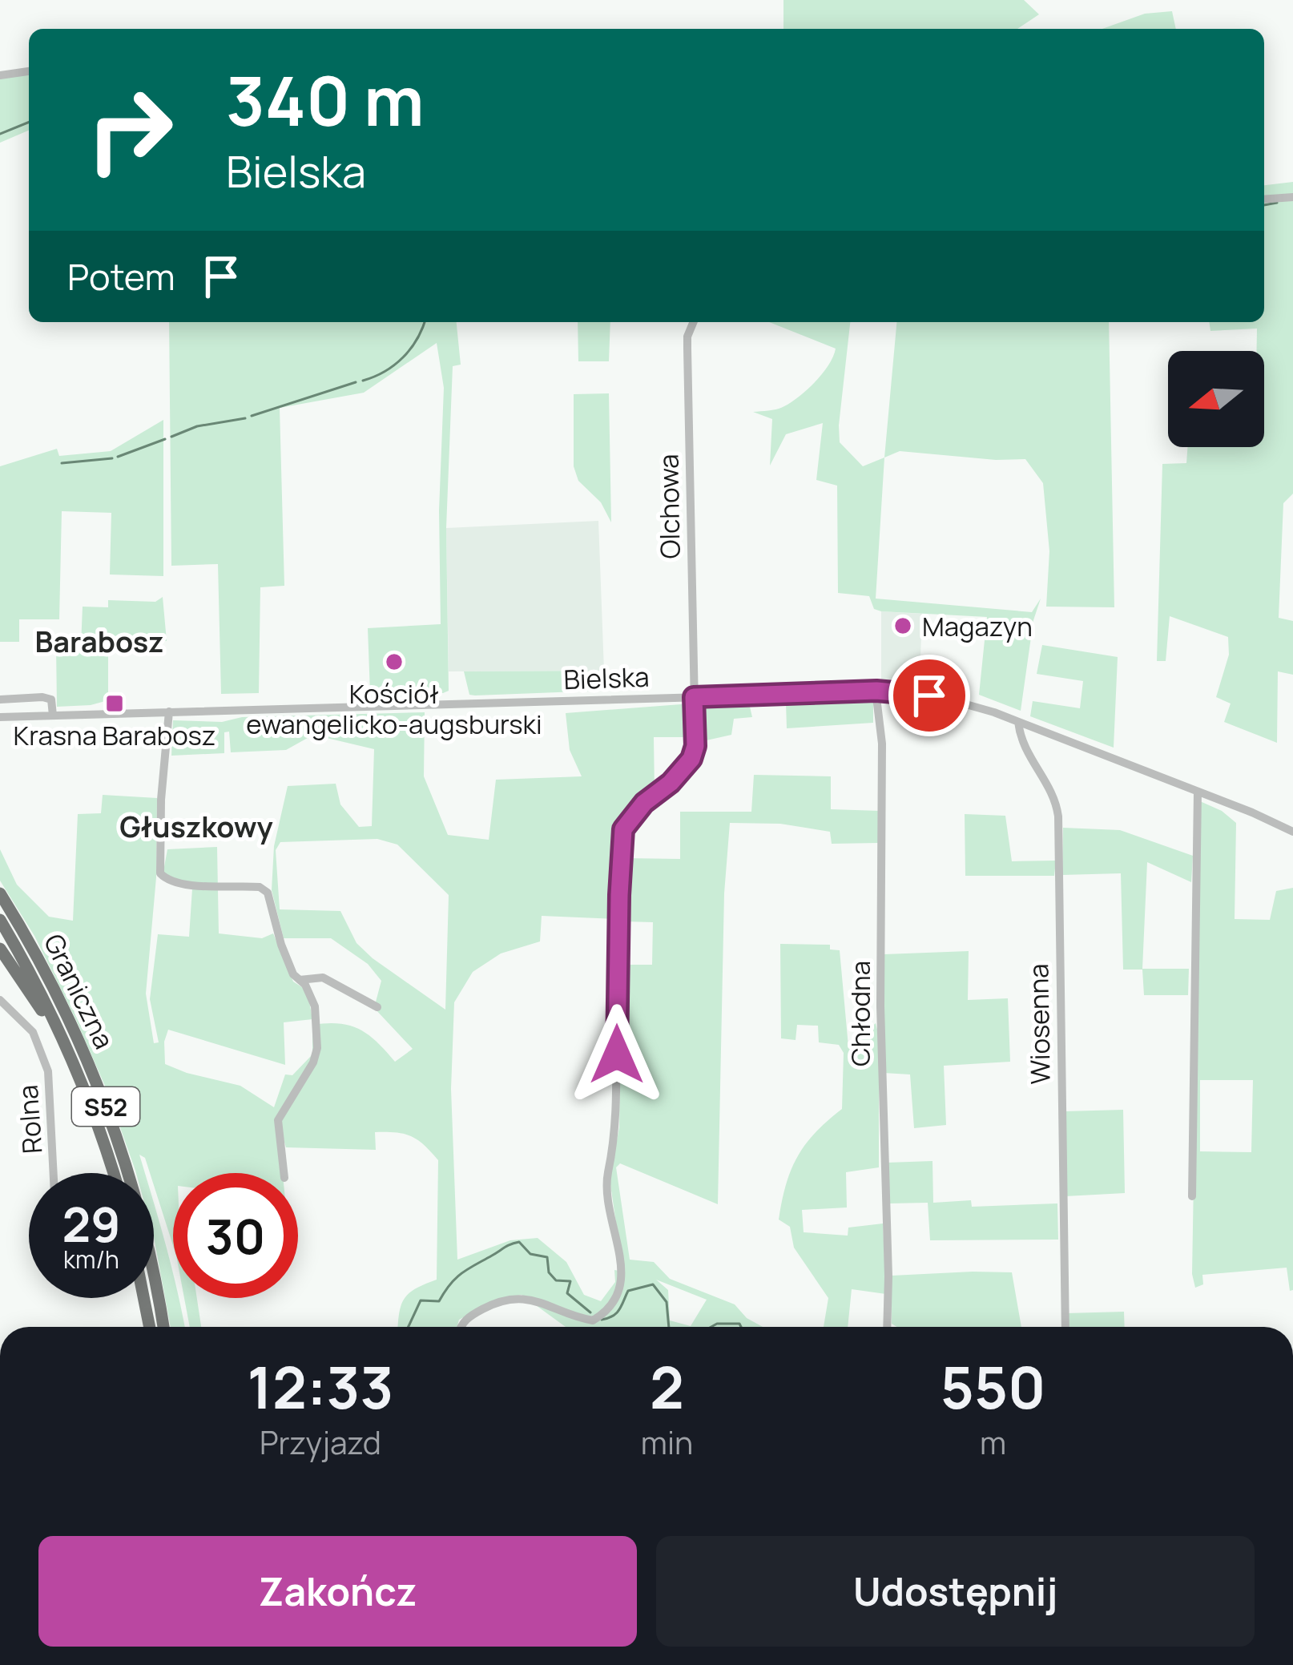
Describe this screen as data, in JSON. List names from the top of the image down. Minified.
{"streets":{"highway":["Graniczna","S52"],"street":["Olchowa","Bielska","Chłodna","Wiosenna","Rolna"]},"crossings":[["Olchowa","Bielska"],["Bielska","Chłodna"],["Bielska","Wiosenna"]],"districts":["Barabosz","Głuszkowy"],"places":{"other":["Magazyn","Kościół ewangelicko-augsburski"],"transit":["Krasna Barabosz"]},"north":"left","page":{"turn":["340 m","Bielska"],"then":"Potem","speed":"29 km/h","limit":"30","eta":["12:33","Przyjazd","2","min","550","m"],"buttons":["Zakończ","Udostępnij"]}}
